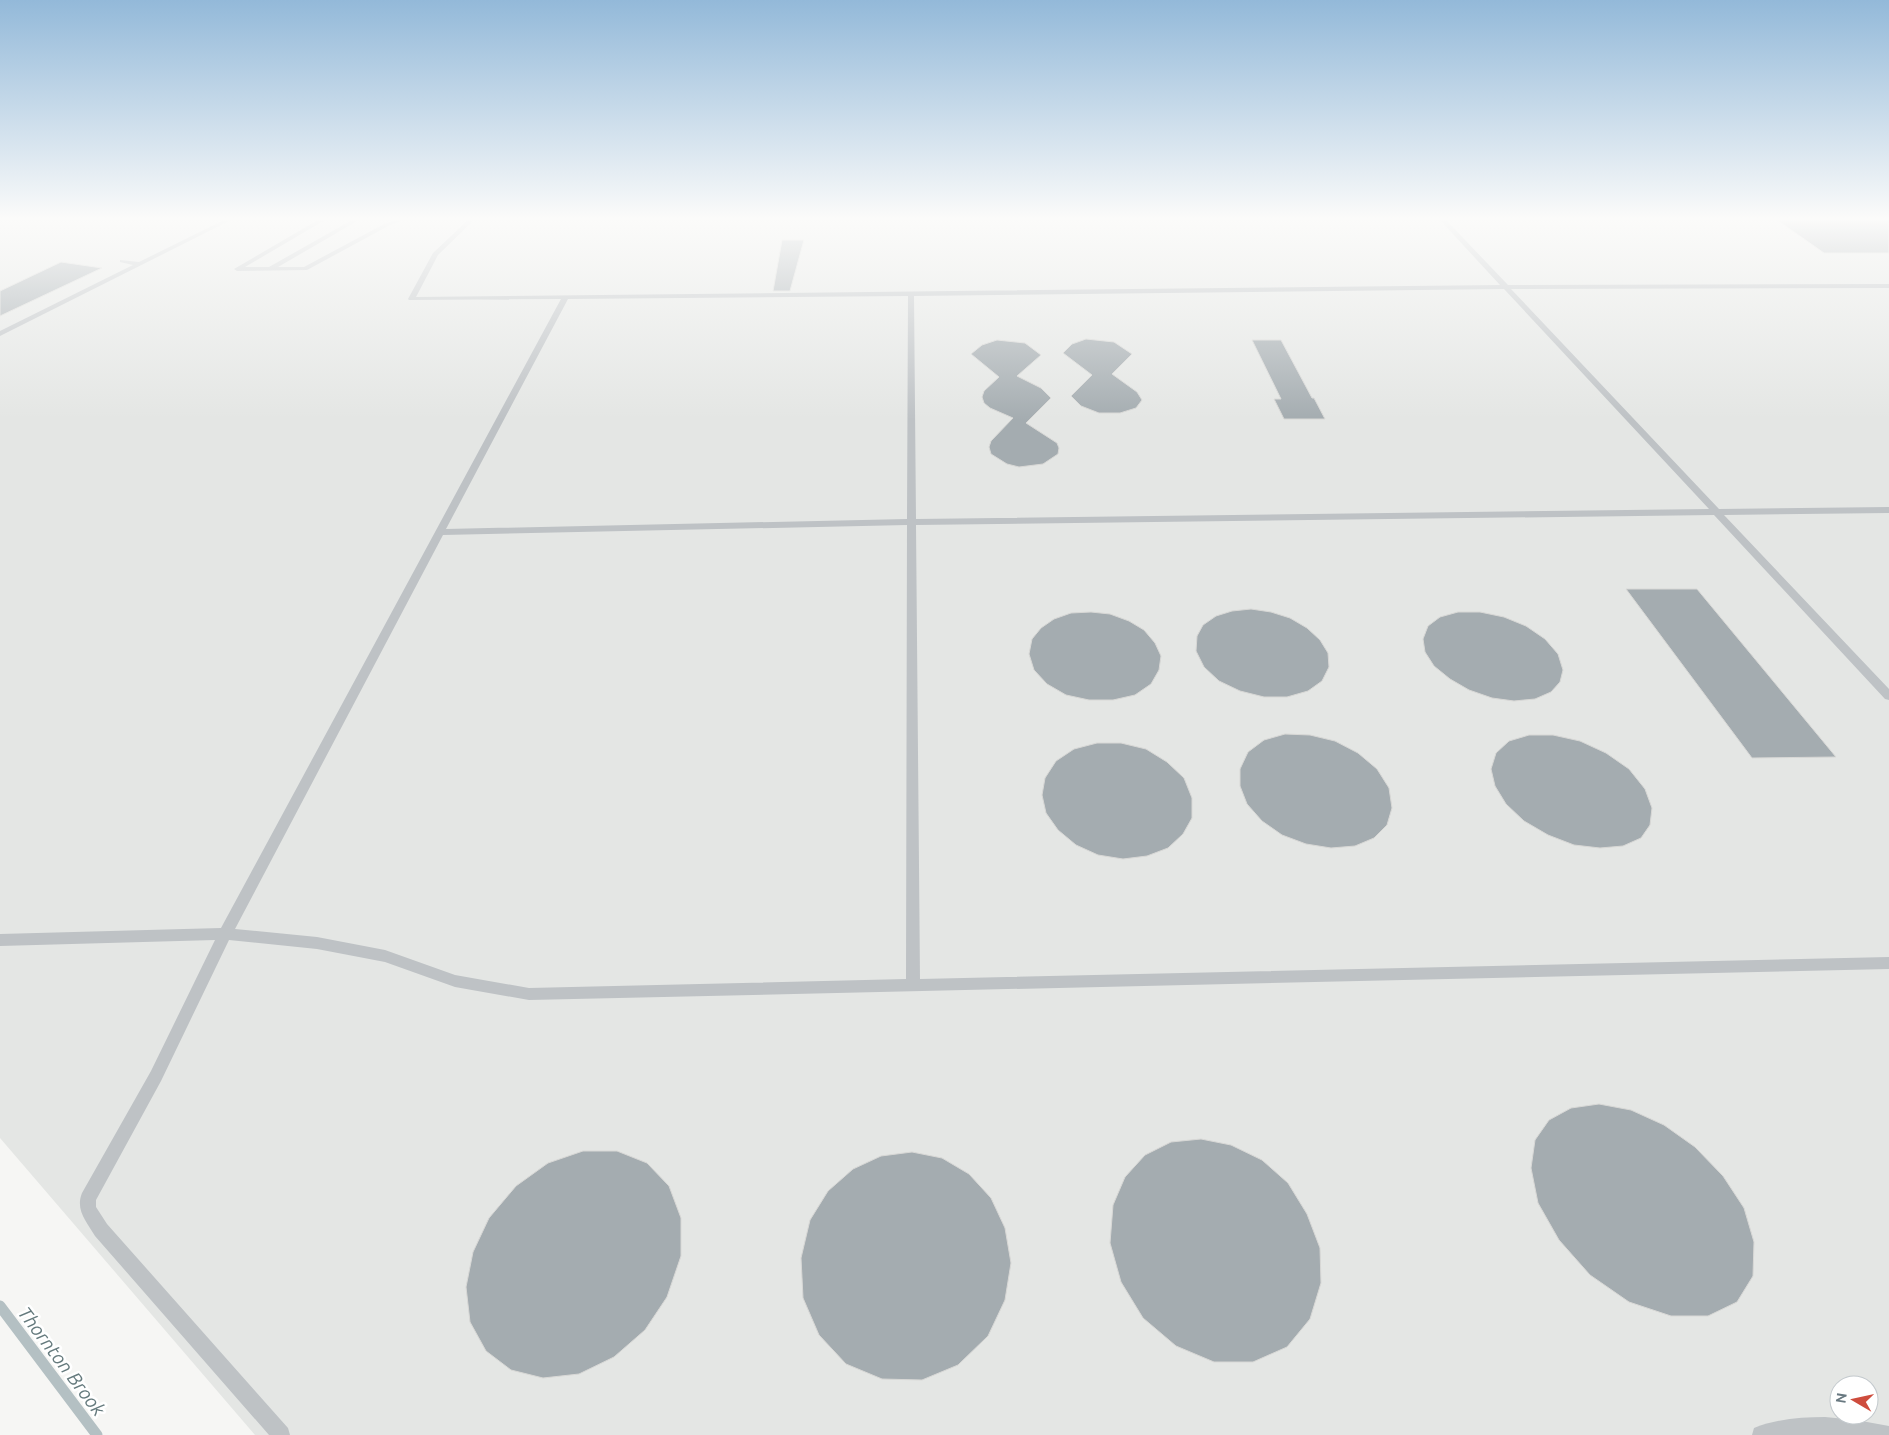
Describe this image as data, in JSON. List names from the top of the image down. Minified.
{"water":["Thornton Brook"],"north":"left"}
